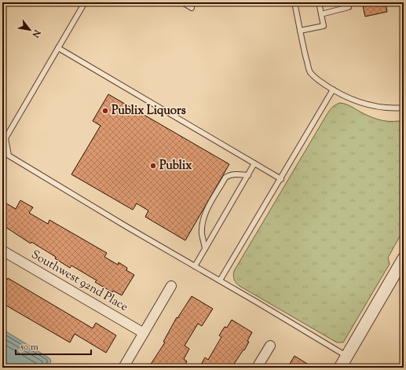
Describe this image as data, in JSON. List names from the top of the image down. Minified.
{"streets":{"street":["Southwest 92nd Place"]},"places":["Publix Liquors","Publix"],"scale_bar":"50 m","north":"bottom right"}
